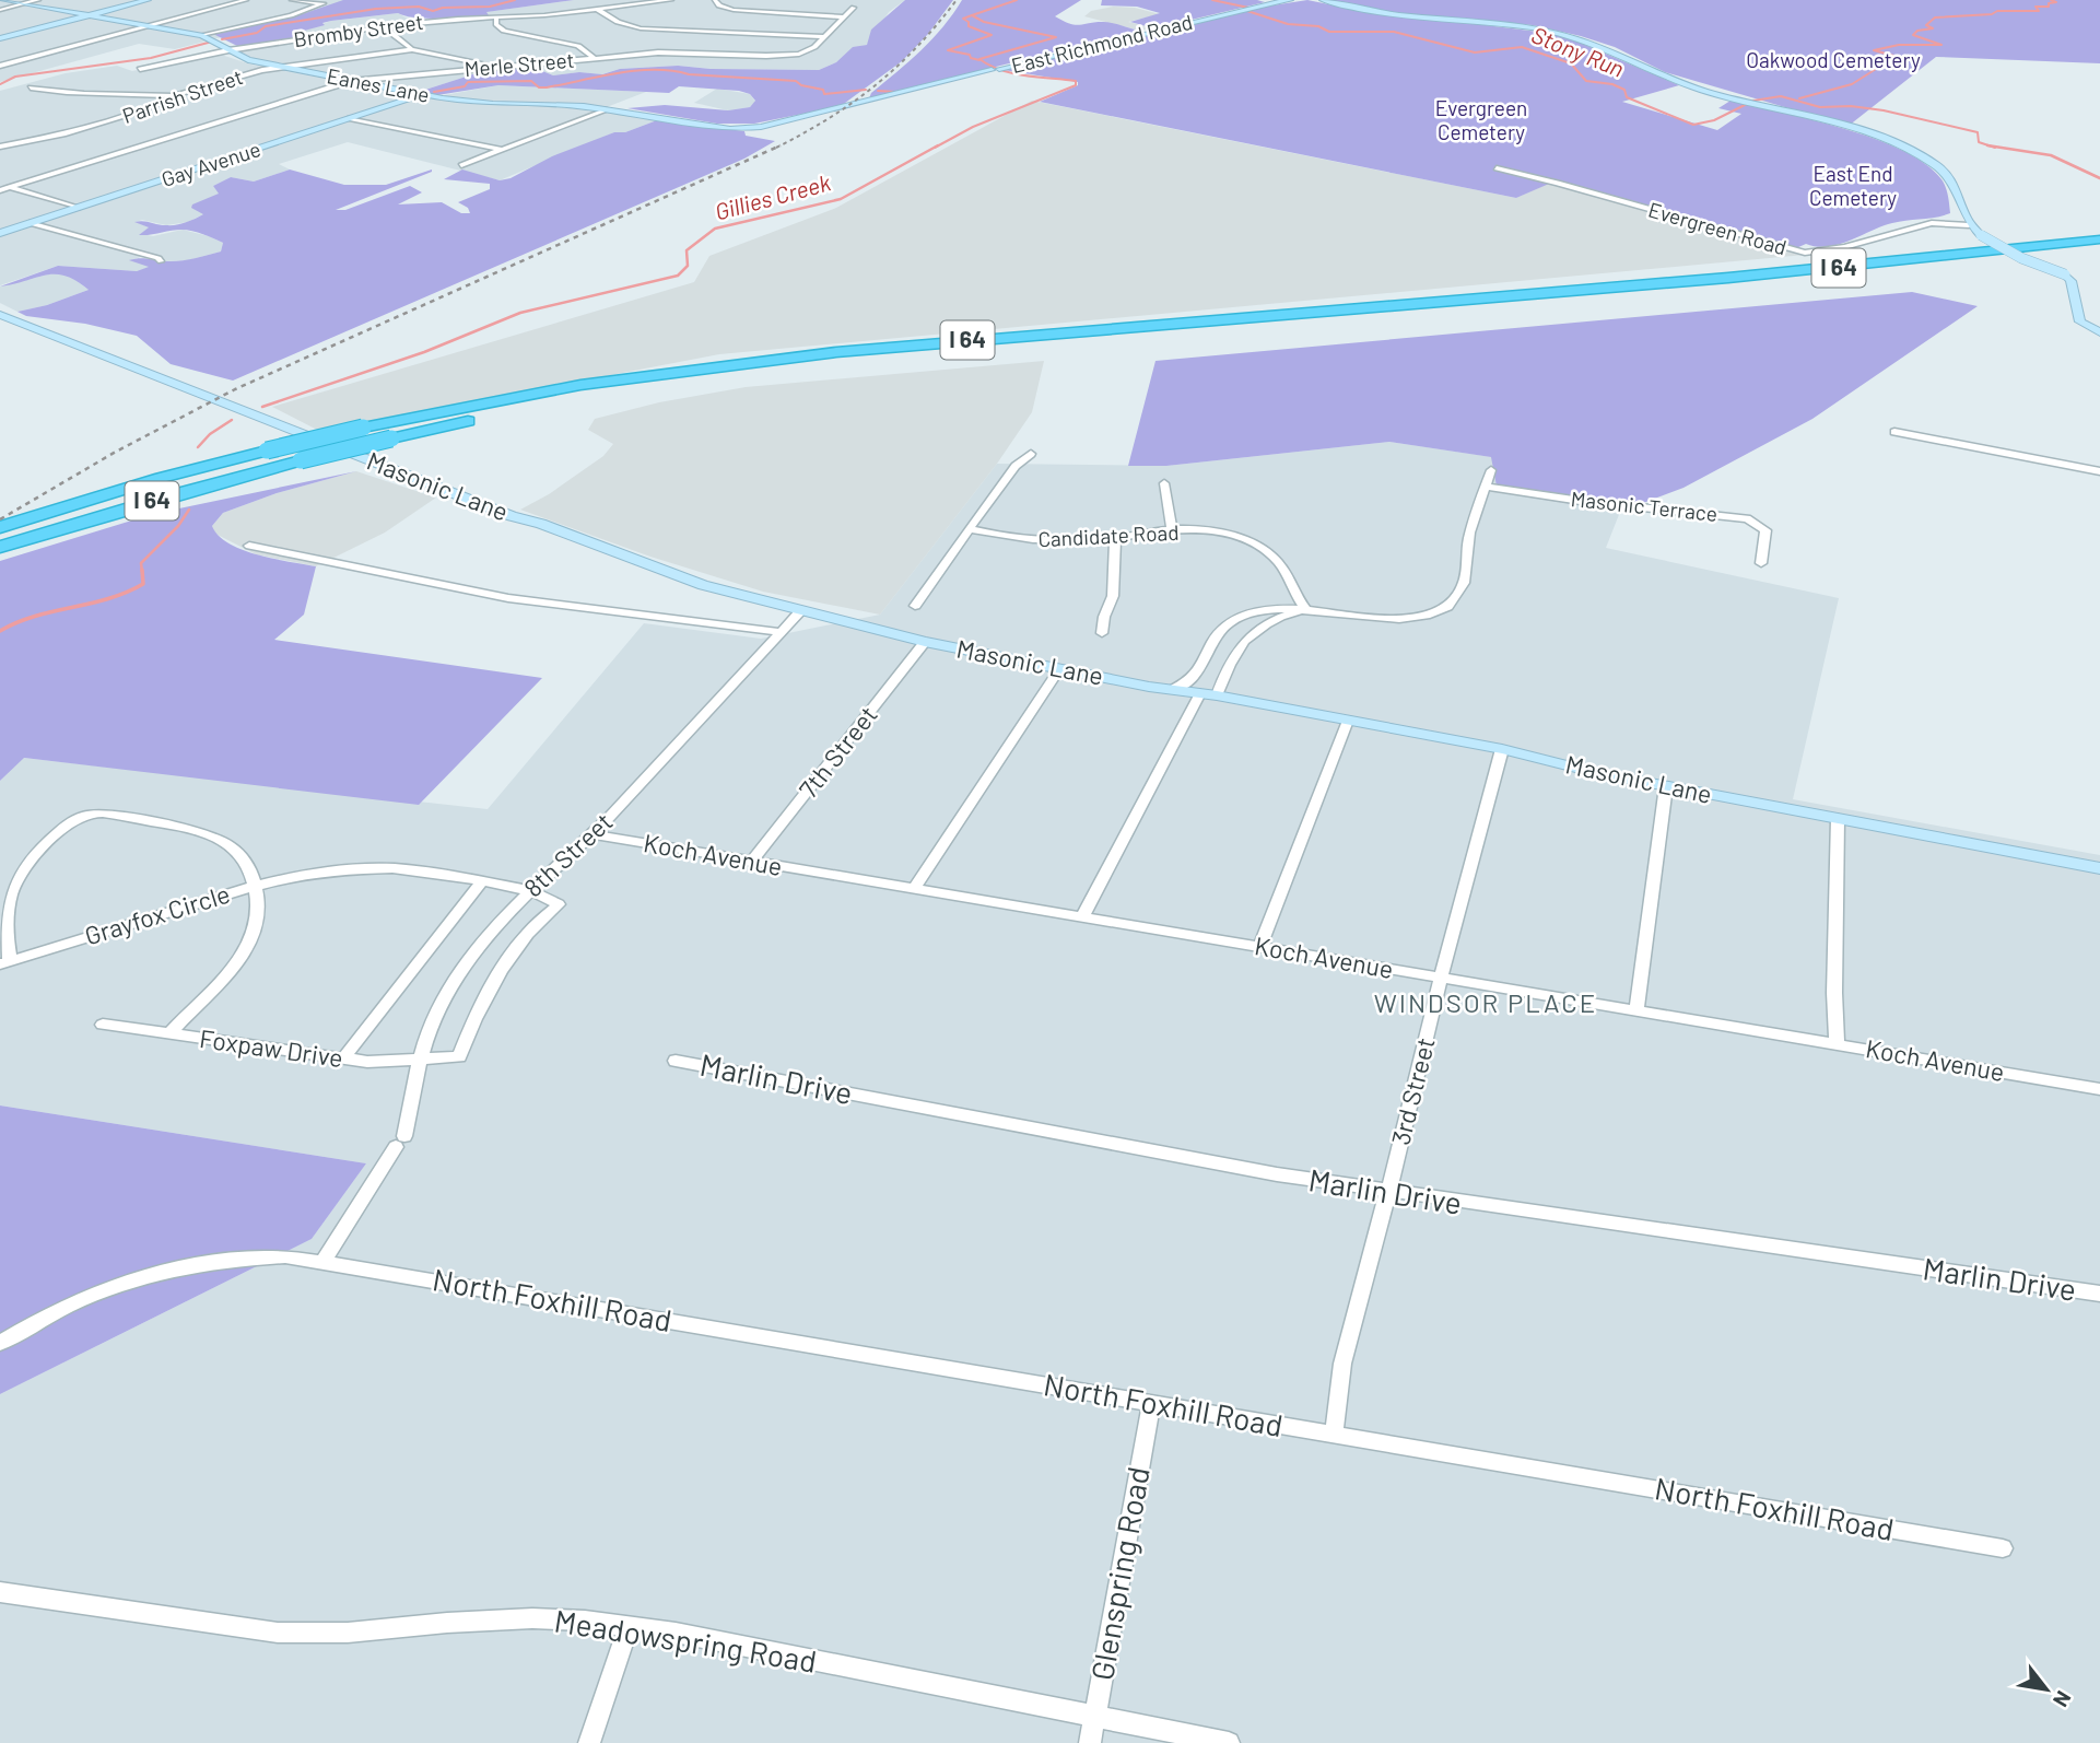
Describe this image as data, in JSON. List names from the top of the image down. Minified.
{"streets":{"highway":["I 64"],"street":["Bromby Street","East Richmond Road","Merle Street","Eanes Lane","Parrish Street","Gay Avenue","Evergreen Road","Masonic Lane","Masonic Terrace","Candidate Road","7th Street","8th Street","Koch Avenue","Grayfox Circle","Foxpaw Drive","Marlin Drive","3rd Street","North Foxhill Road","Glenspring Road","Meadowspring Road"]},"crossings":[["Bromby Street","Eanes Lane"],["East Richmond Road","Eanes Lane"],["Merle Street","Eanes Lane"],["Eanes Lane","Parrish Street"],["Eanes Lane","Gay Avenue"],["Masonic Lane","7th Street"],["Masonic Lane","8th Street"],["Masonic Lane","3rd Street"],["7th Street","Koch Avenue"],["8th Street","Koch Avenue"],["8th Street","Foxpaw Drive"],["8th Street","North Foxhill Road"],["Koch Avenue","3rd Street"],["Marlin Drive","3rd Street"],["3rd Street","North Foxhill Road"],["North Foxhill Road","Glenspring Road"],["Glenspring Road","Meadowspring Road"]],"districts":["WINDSOR PLACE"],"water":["Stony Run","Gillies Creek"],"parks":["Oakwood Cemetery","Evergreen Cemetery","East End Cemetery"],"north":"bottom right"}
